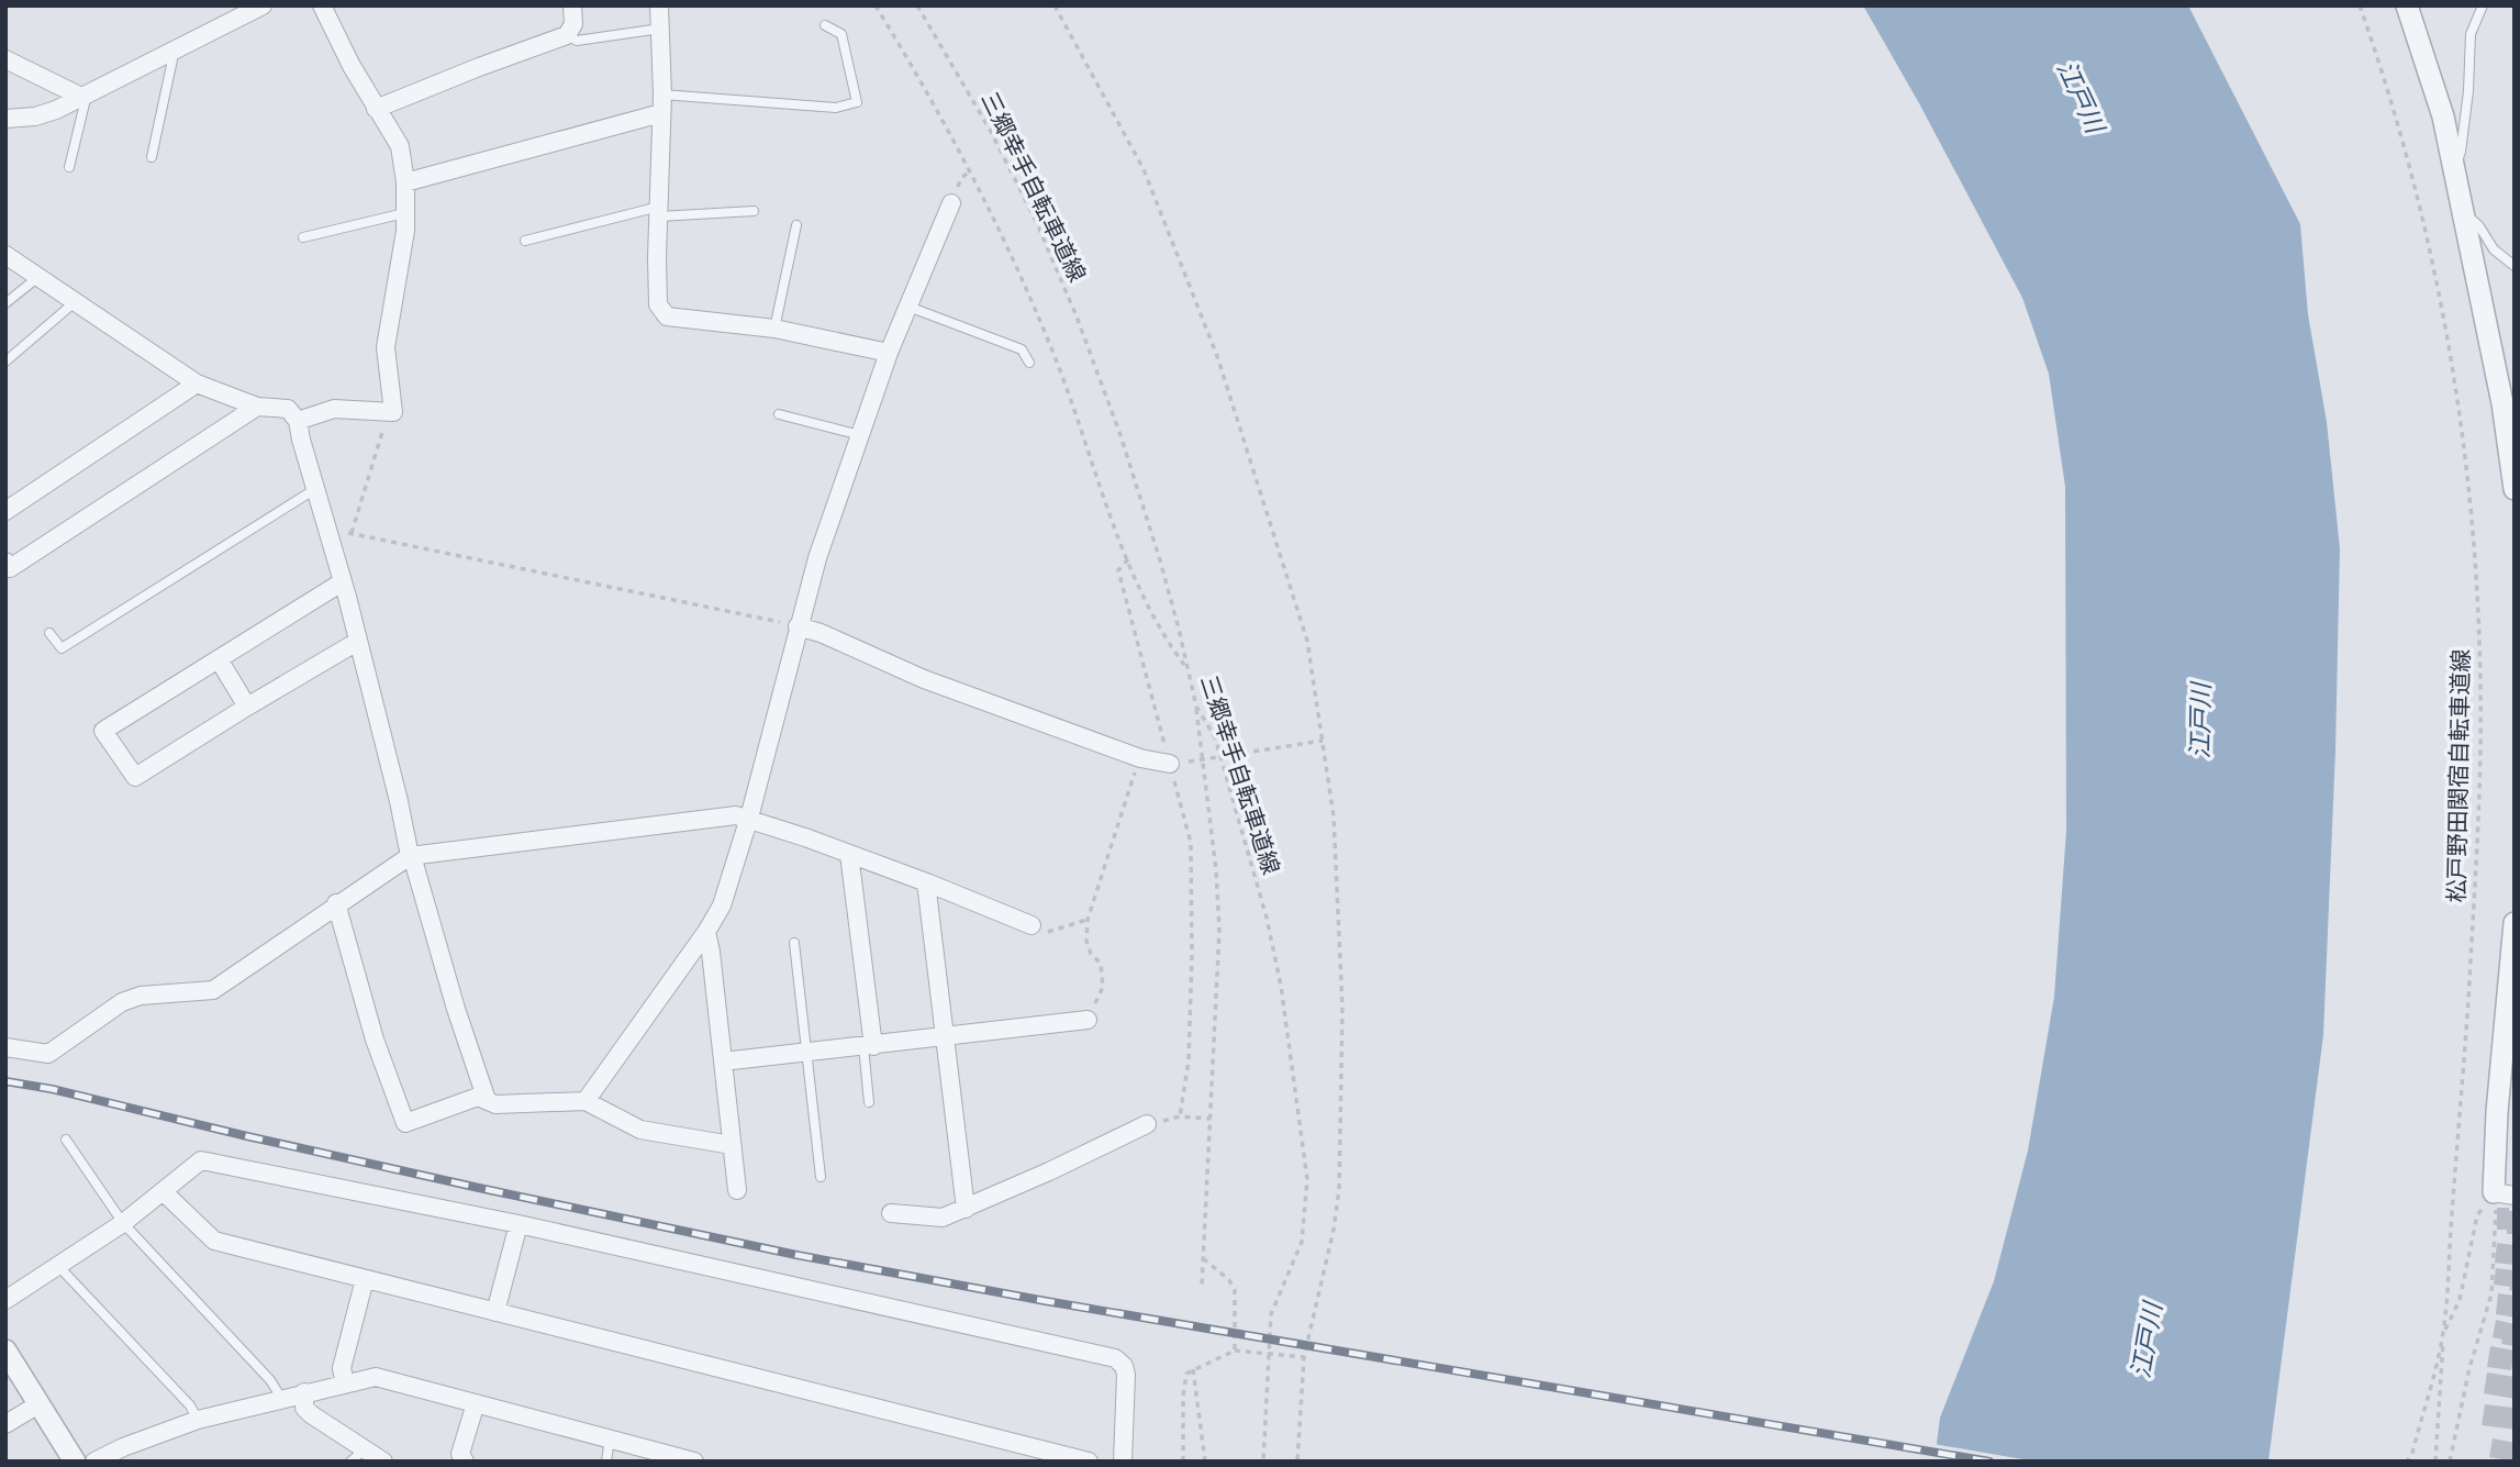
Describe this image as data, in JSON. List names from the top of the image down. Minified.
{"streets":{"path":["三郷幸手自転車道線","松戸野田関宿自転車道線"]},"water":["江戸川"]}
